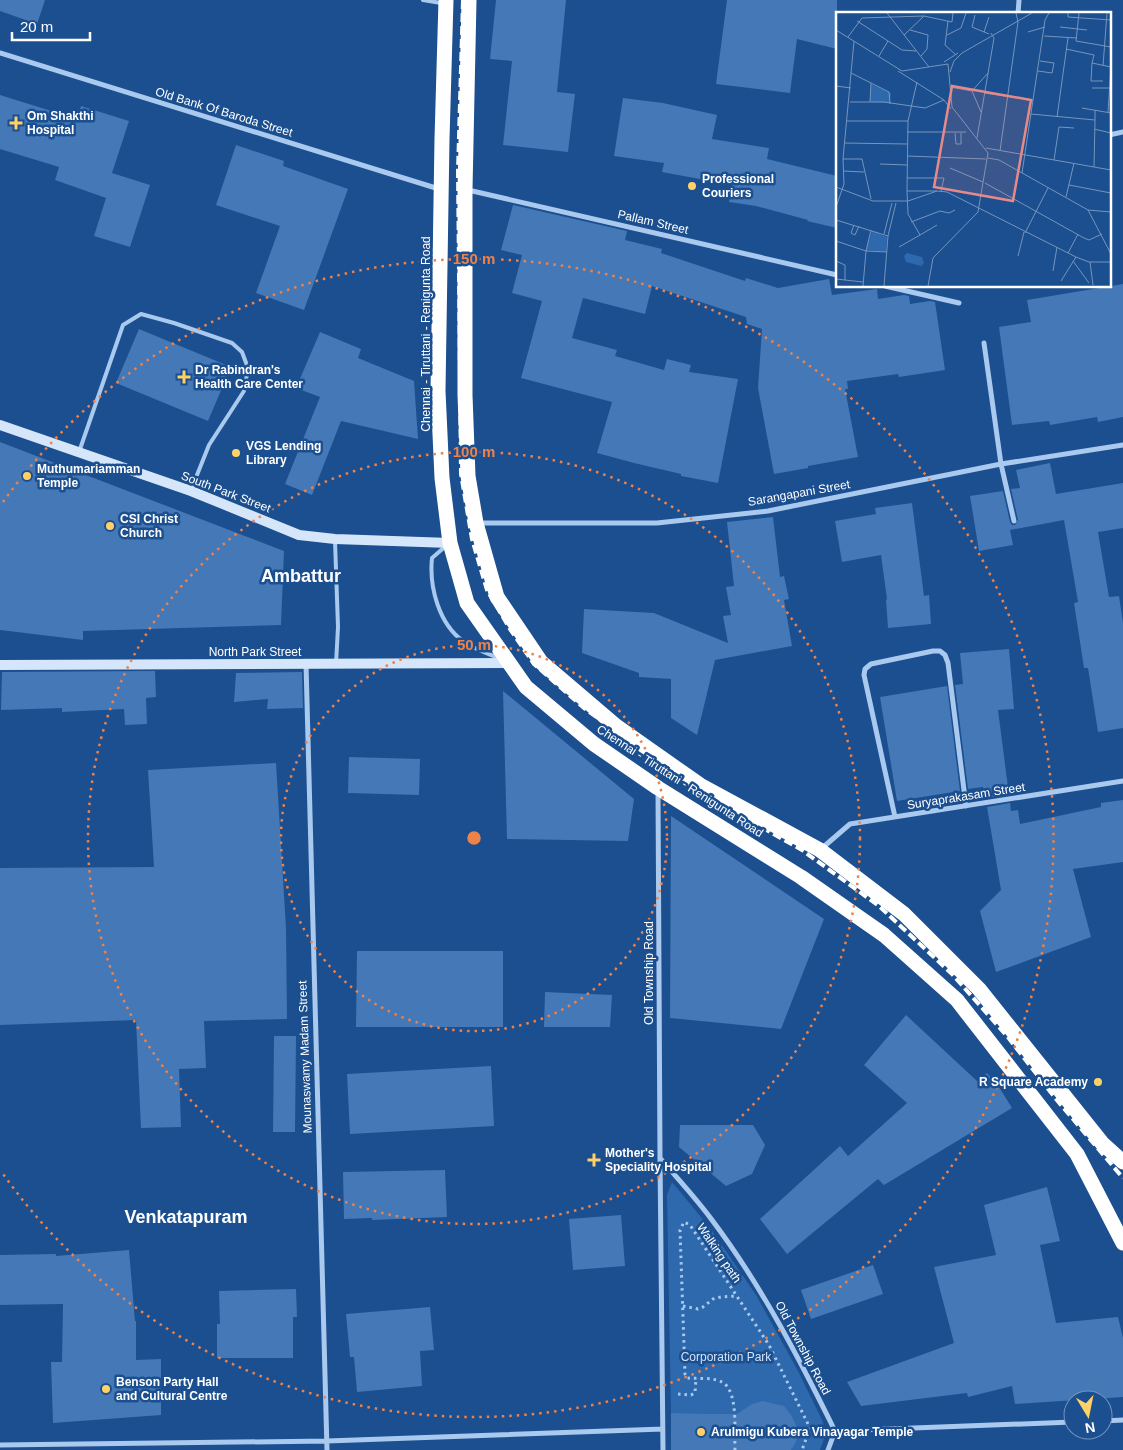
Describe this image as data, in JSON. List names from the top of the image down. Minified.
{"streets":{"highway":["Chennai - Tiruttani - Renigunta Road"],"main road":["South Park Street","North Park Street"],"street":["Old Bank Of Baroda Street","Pallam Street","Sarangapani Street","Suryaprakasam Street","Old Township Road","Mounaswamy Madam Street"],"path":["Walking path"]},"crossings":[["Old Bank Of Baroda Street","Chennai - Tiruttani - Renigunta Road"],["Pallam Street","Chennai - Tiruttani - Renigunta Road"],["Chennai - Tiruttani - Renigunta Road","South Park Street"],["Chennai - Tiruttani - Renigunta Road","Sarangapani Street"],["Chennai - Tiruttani - Renigunta Road","North Park Street"],["Chennai - Tiruttani - Renigunta Road","Suryaprakasam Street"],["Chennai - Tiruttani - Renigunta Road","Old Township Road"],["North Park Street","Mounaswamy Madam Street"]],"districts":["Ambattur","Venkatapuram"],"parks":["Corporation Park"],"places":{"health":["Om Shakthi Hospital","Dr Rabindran's Health Care Center","Mother's Speciality Hospital"],"other":["Professional Couriers","VGS Lending Library","Muthumariamman Temple","CSI Christ Church","R Square Academy","Benson Party Hall and Cultural Centre","Arulmigu Kubera Vinayagar Temple"]},"scale_bar":"20 m","north":"bottom","rings":["150 m","100 m","50 m"]}
